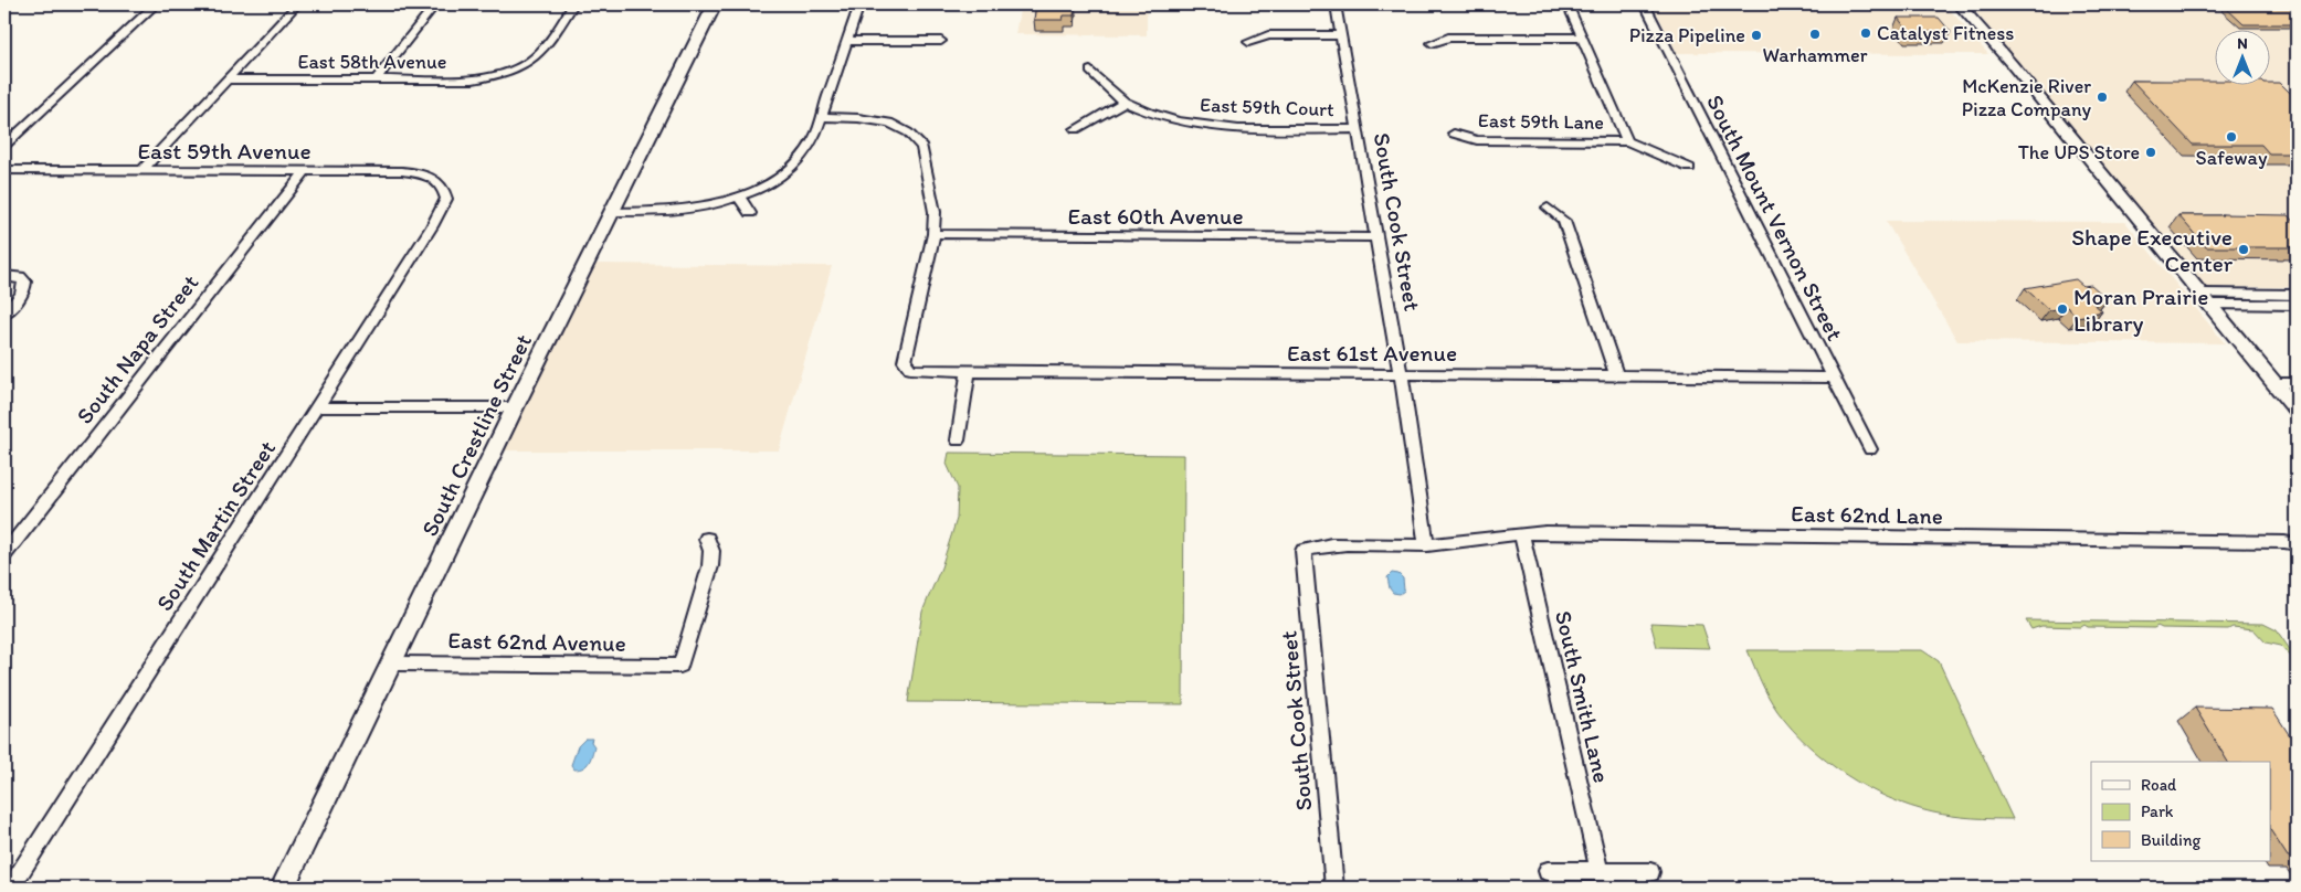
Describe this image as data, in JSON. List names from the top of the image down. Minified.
{"streets":{"street":["East 58th Avenue","East 59th Court","East 59th Lane","East 59th Avenue","East 60th Avenue","South Mount Vernon Street","South Cook Street","South Napa Street","East 61st Avenue","South Crestline Street","East 62nd Lane","South Martin Street","East 62nd Avenue","South Smith Lane"]},"crossings":[["East 59th Court","South Cook Street"],["East 59th Avenue","South Napa Street"],["East 59th Avenue","South Martin Street"],["East 60th Avenue","South Cook Street"],["East 60th Avenue","East 61st Avenue"],["South Mount Vernon Street","East 61st Avenue"],["South Cook Street","East 61st Avenue"],["South Cook Street","East 62nd Lane"],["South Crestline Street","East 62nd Avenue"],["East 62nd Lane","South Smith Lane"]],"places":["Catalyst Fitness","Warhammer","Pizza Pipeline","McKenzie River Pizza Company","Safeway","The UPS Store","Shape Executive Center","Moran Prairie Library"],"legend":["Road","Park","Building"],"north":"top"}
